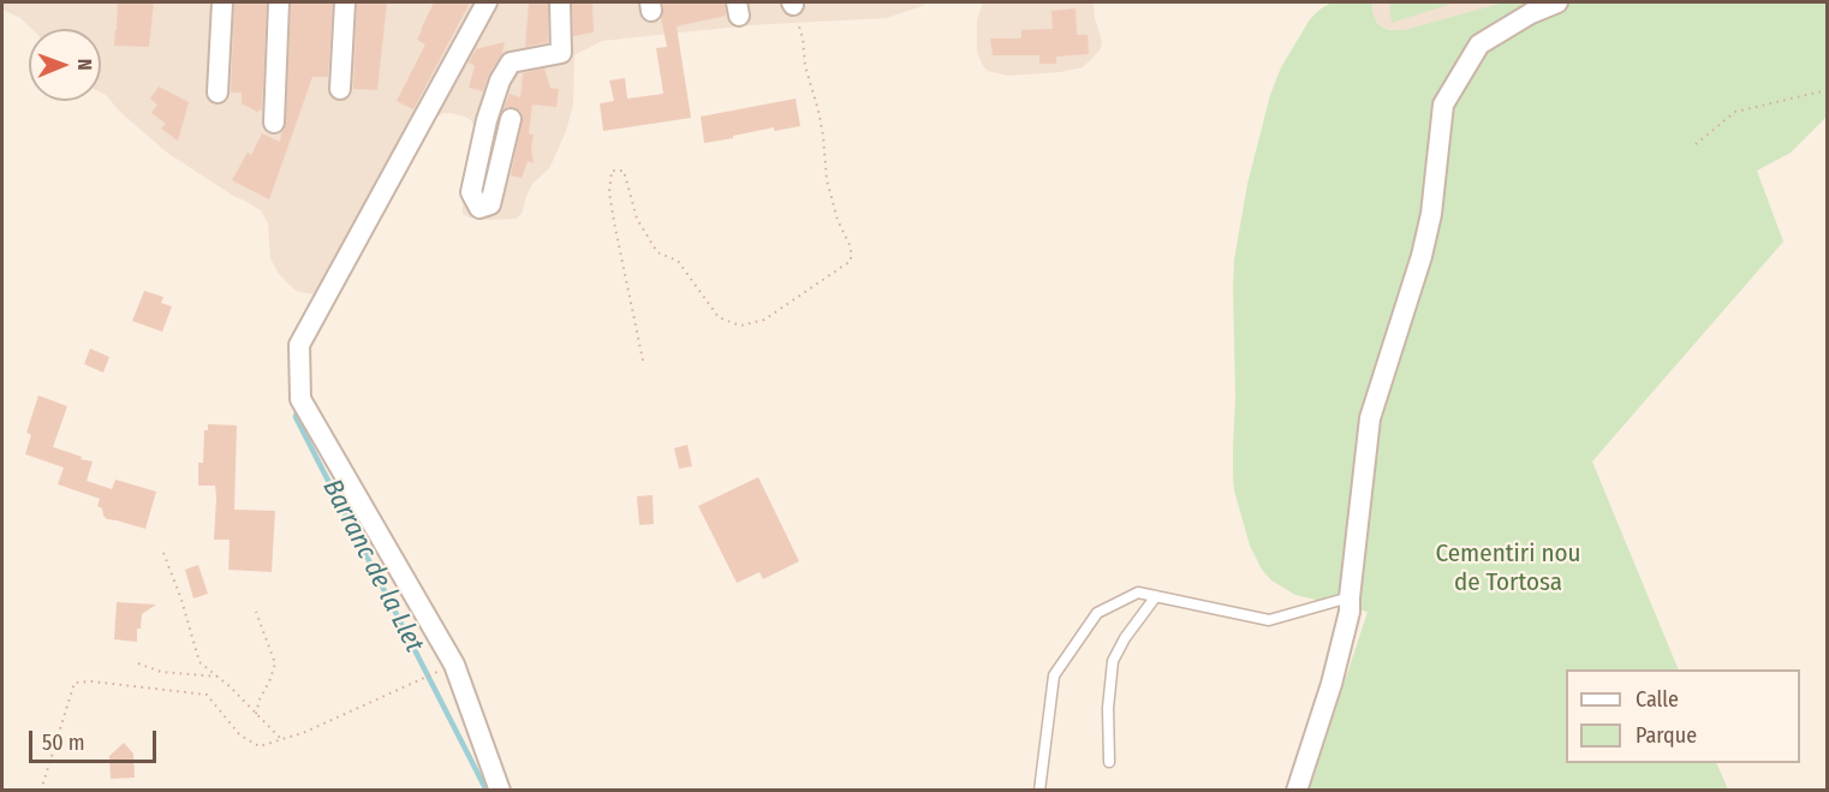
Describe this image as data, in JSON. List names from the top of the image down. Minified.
{"water":["Barranc de la Llet"],"parks":["Cementiri nou de Tortosa"],"legend":["Calle","Parque"],"scale_bar":"50 m","north":"right"}
